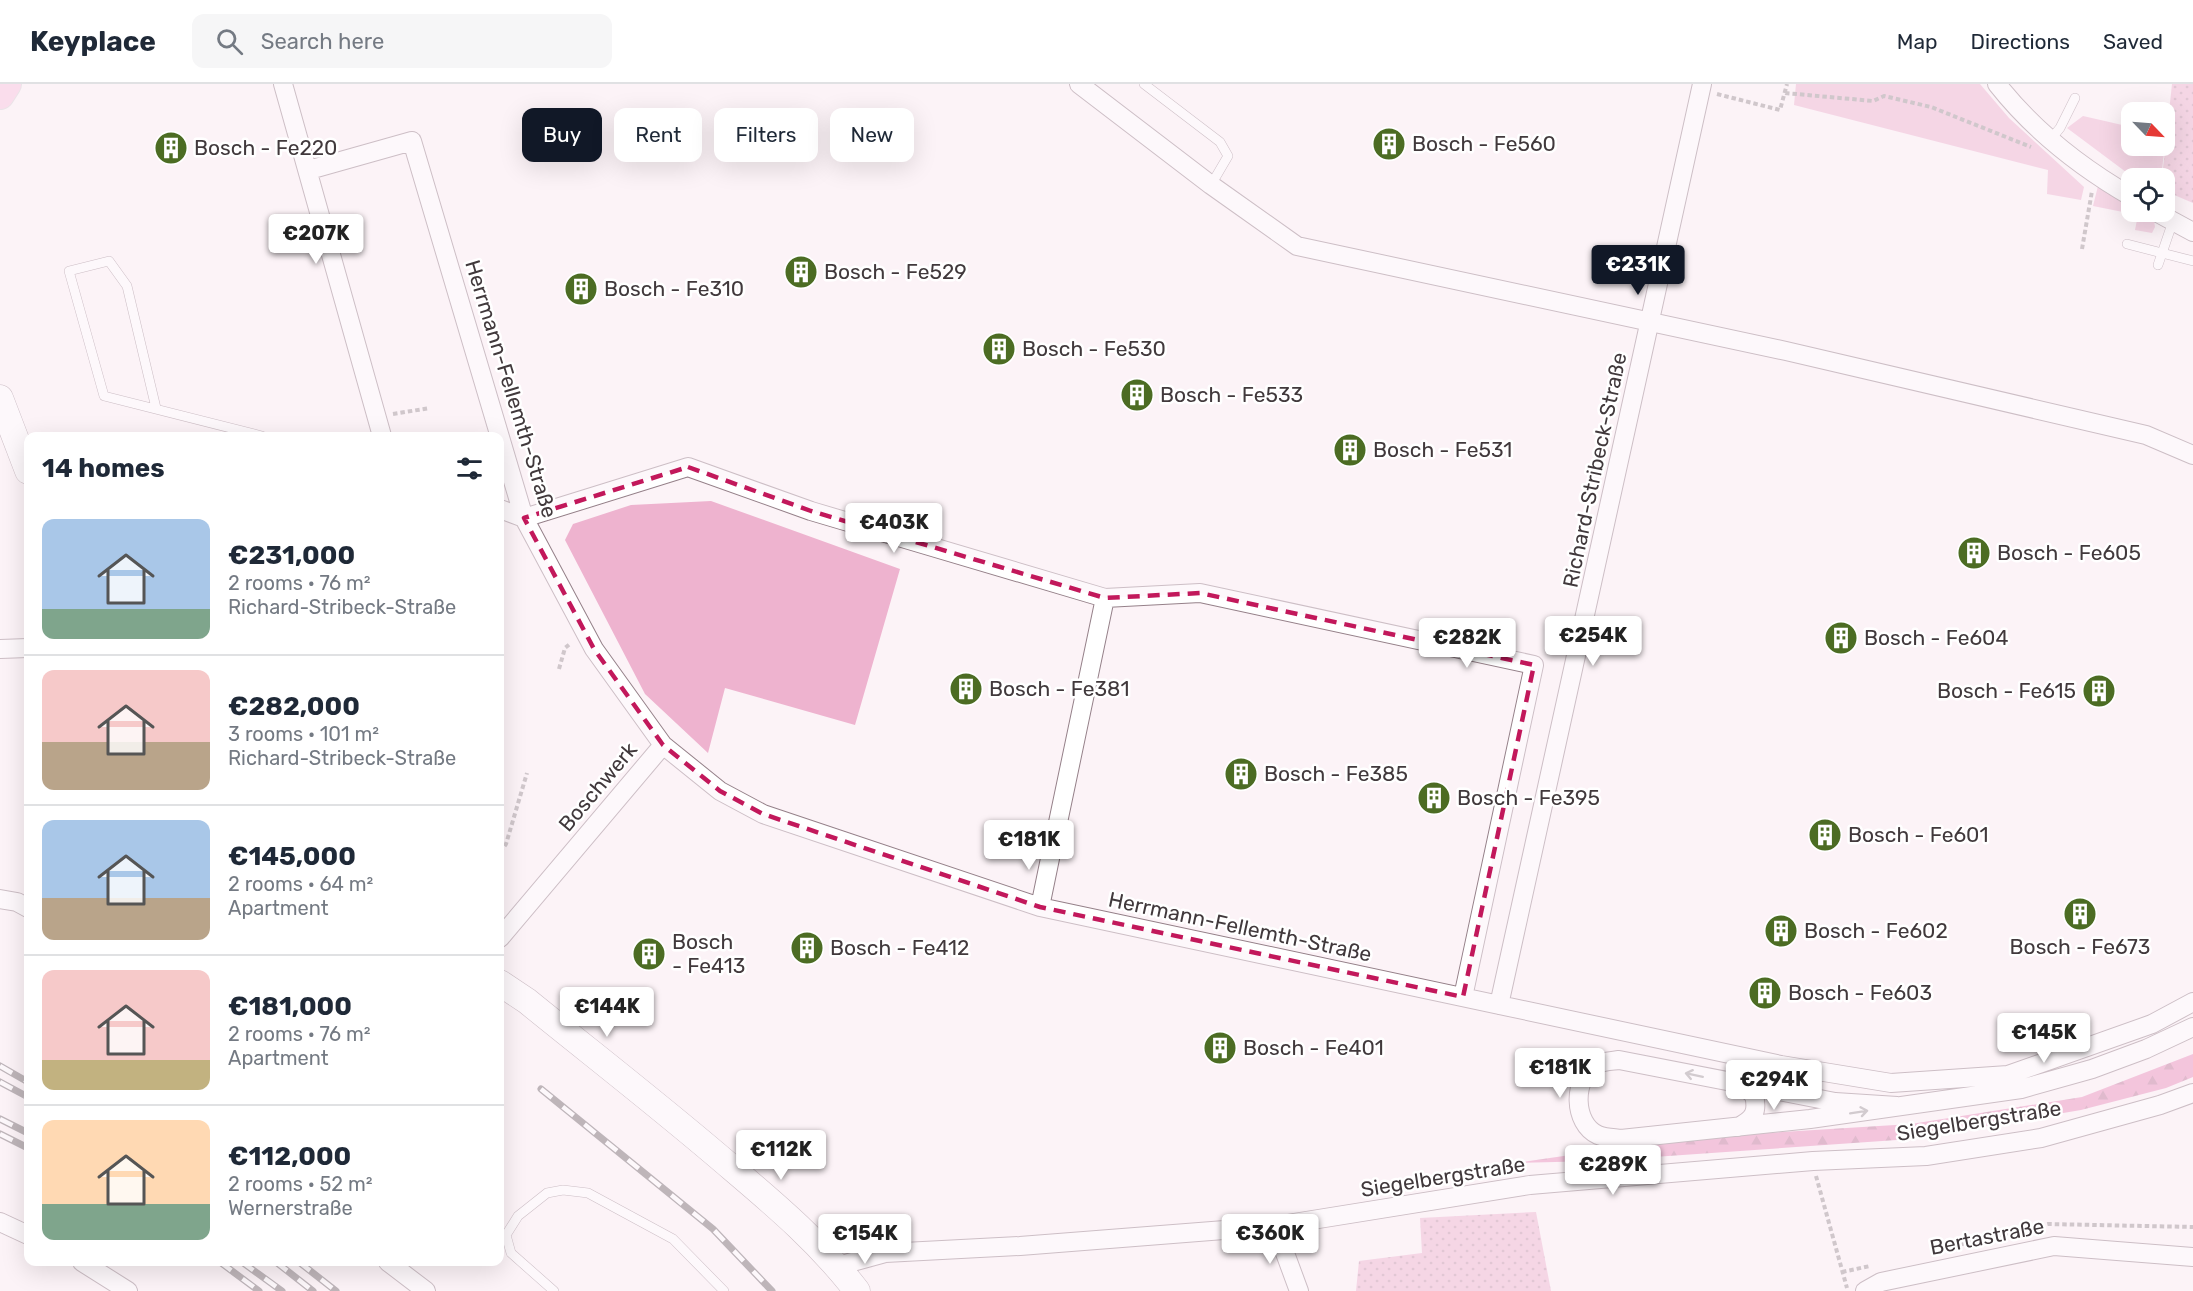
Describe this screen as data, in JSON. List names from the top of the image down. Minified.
{"streets":{"street":["Herrmann-Fellemth-Straße","Richard-Stribeck-Straße","Boschwerk","Siegelbergstraße","Bertastraße"]},"crossings":[["Herrmann-Fellemth-Straße","Richard-Stribeck-Straße"],["Herrmann-Fellemth-Straße","Boschwerk"]],"places":{"building":["Bosch - Fe560","Bosch - Fe220","Bosch - Fe529","Bosch - Fe310","Bosch - Fe530","Bosch - Fe533","Bosch - Fe531","Bosch - Fe605","Bosch - Fe604","Bosch - Fe381","Bosch - Fe615","Bosch - Fe385","Bosch - Fe395","Bosch - Fe601","Bosch - Fe673","Bosch - Fe602","Bosch - Fe412","Bosch - Fe413","Bosch - Fe603","Bosch - Fe401"]},"north":"bottom right","page":{"header":"Keyplace","search":"Search here","nav":["Map","Directions","Saved"],"chip":["Buy","Rent","Filters","New"],"price":["€207K","€231K","€403K","€254K","€282K","€181K","€144K","€145K","€181K","€294K","€112K","€289K","€154K","€360K"],"heading":"14 homes","list":[{"name":"€231,000","note":"2 rooms · 76 m² · Richard-Stribeck-Straße"},{"name":"€282,000","note":"3 rooms · 101 m² · Richard-Stribeck-Straße"},{"name":"€145,000","note":"2 rooms · 64 m² · Apartment"},{"name":"€181,000","note":"2 rooms · 76 m² · Apartment"},{"name":"€112,000","note":"2 rooms · 52 m² · Wernerstraße"}]}}
